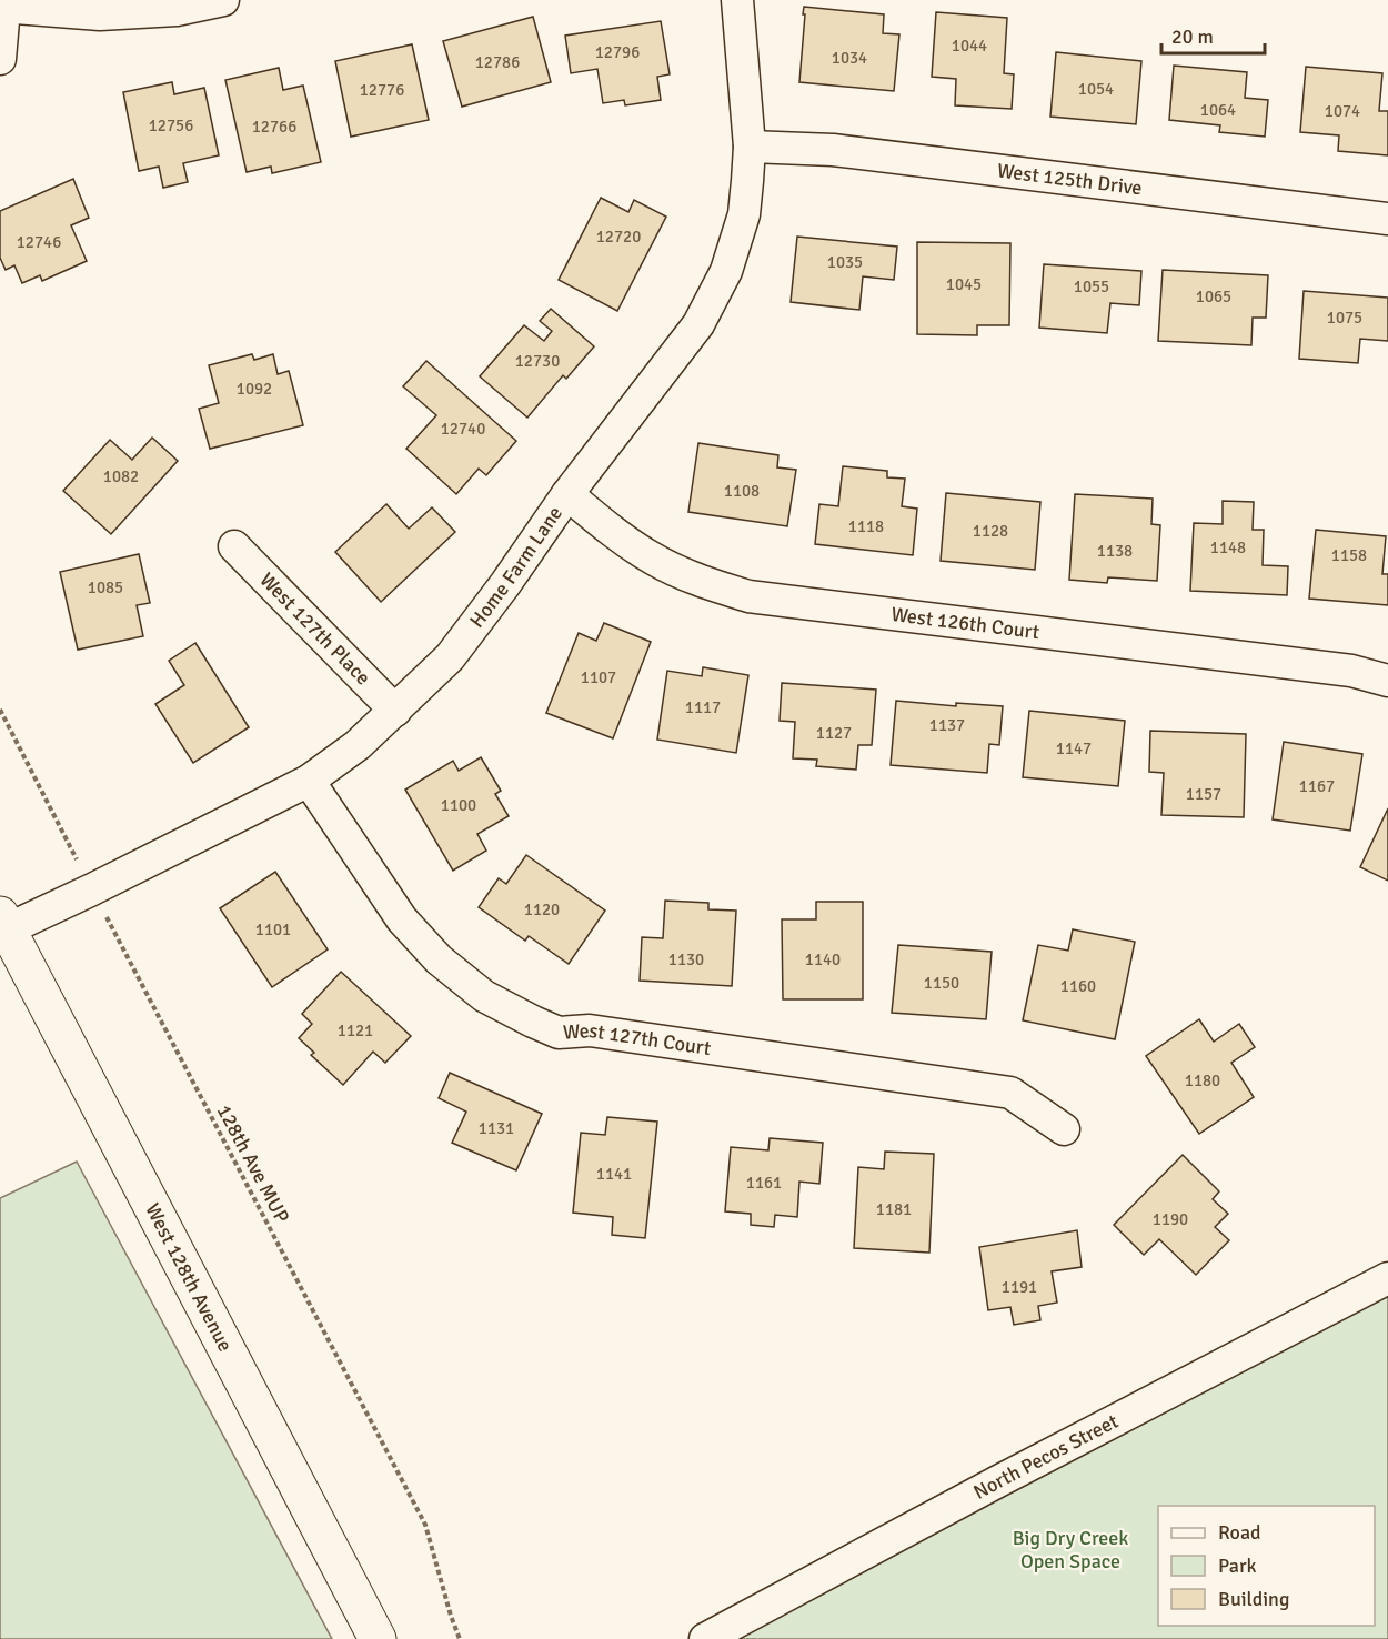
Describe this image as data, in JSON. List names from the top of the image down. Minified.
{"streets":{"main road":["West 128th Avenue"],"street":["West 125th Drive","Home Farm Lane","West 126th Court","West 127th Place","West 127th Court","North Pecos Street"],"path":["128th Ave MUP"]},"crossings":[["West 125th Drive","Home Farm Lane"],["Home Farm Lane","West 126th Court"],["Home Farm Lane","West 127th Place"],["Home Farm Lane","West 127th Court"],["Home Farm Lane","128th Ave MUP"],["Home Farm Lane","West 128th Avenue"]],"parks":["Big Dry Creek Open Space"],"house_numbers":["1044","12796","1034","12786","1054","12776","1064","1074","12756","12766","12720","12746","1035","1045","1055","1065","1075","12730","1092","12740","1082","1108","1118","1128","1148","1138","1158","1085","1107","1117","1137","1127","1147","1167","1157","1100","1120","1101","1130","1140","1150","1160","1121","1180","1131","1141","1161","1181","1190","1191"],"legend":["Road","Park","Building"],"scale_bar":"20 m"}
